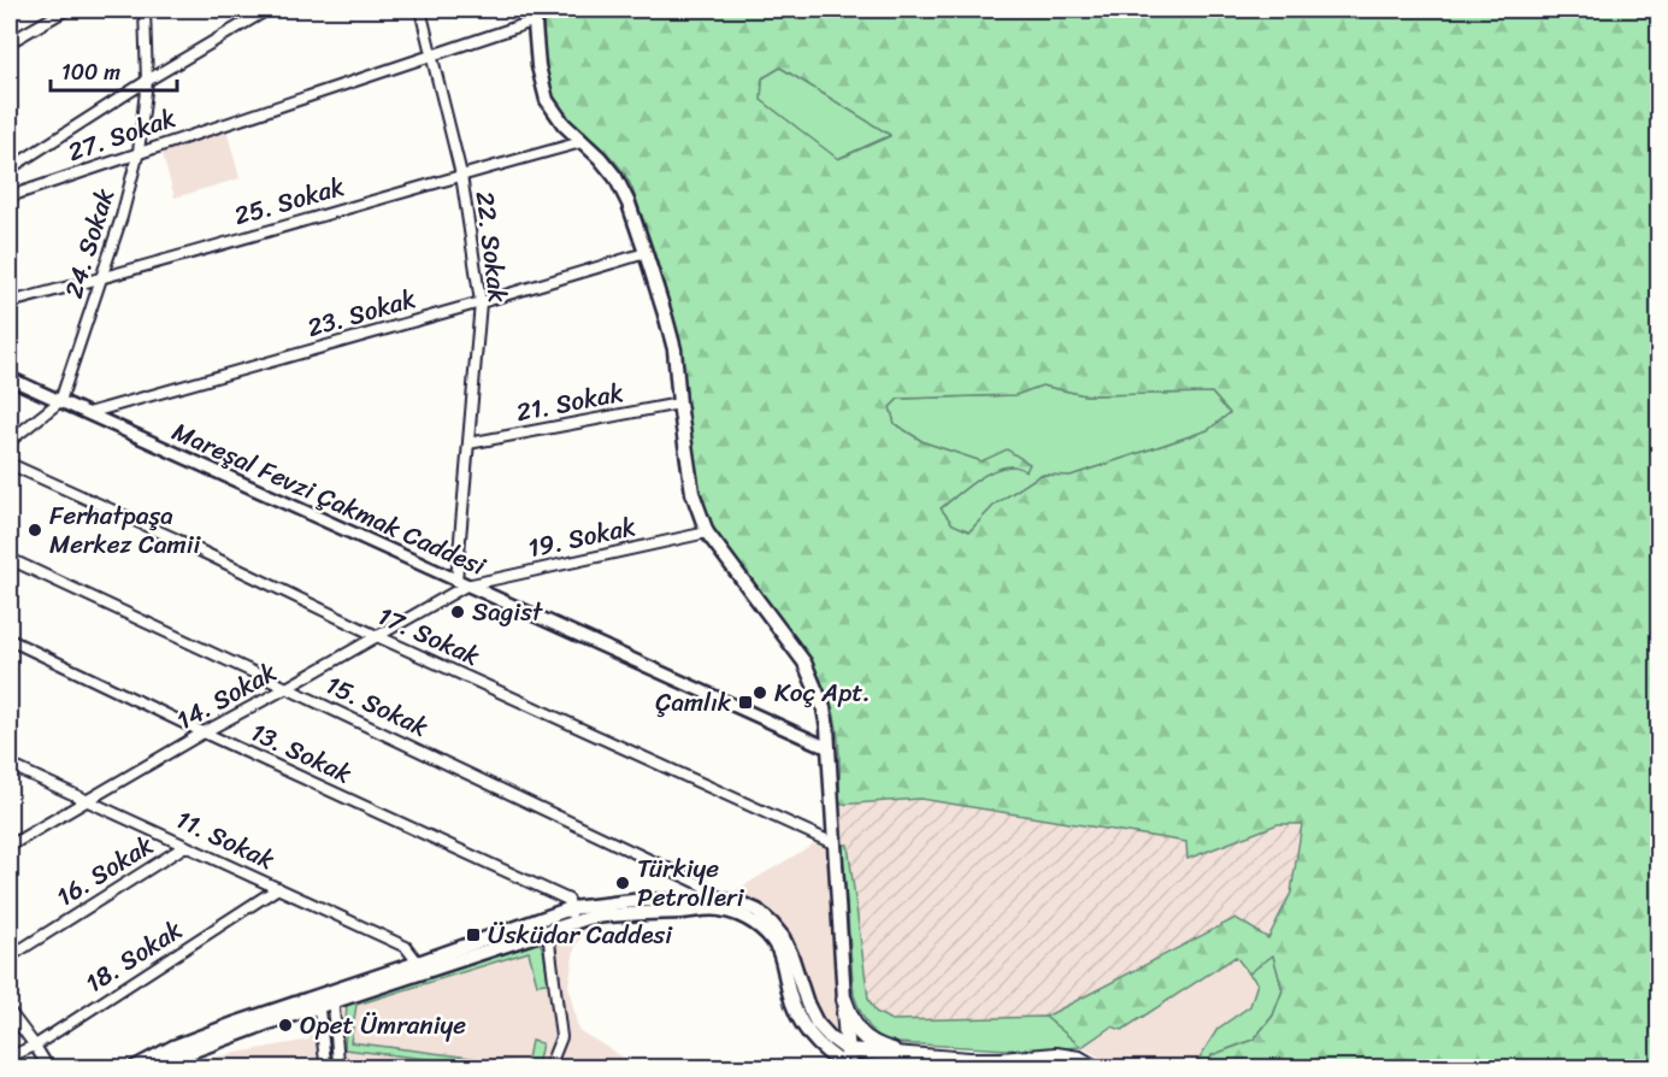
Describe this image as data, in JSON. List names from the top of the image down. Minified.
{"streets":{"street":["27. Sokak","25. Sokak","24. Sokak","22. Sokak","23. Sokak","21. Sokak","Mareşal Fevzi Çakmak Caddesi","19. Sokak","17. Sokak","14. Sokak","15. Sokak","13. Sokak","11. Sokak","16. Sokak","18. Sokak"]},"crossings":[["27. Sokak","24. Sokak"],["27. Sokak","22. Sokak"],["25. Sokak","24. Sokak"],["25. Sokak","22. Sokak"],["24. Sokak","Mareşal Fevzi Çakmak Caddesi"],["22. Sokak","23. Sokak"],["22. Sokak","21. Sokak"],["22. Sokak","Mareşal Fevzi Çakmak Caddesi"],["22. Sokak","19. Sokak"],["22. Sokak","14. Sokak"],["23. Sokak","Mareşal Fevzi Çakmak Caddesi"],["Mareşal Fevzi Çakmak Caddesi","19. Sokak"],["Mareşal Fevzi Çakmak Caddesi","14. Sokak"],["19. Sokak","14. Sokak"],["17. Sokak","14. Sokak"],["14. Sokak","15. Sokak"],["14. Sokak","13. Sokak"],["14. Sokak","11. Sokak"],["11. Sokak","16. Sokak"],["11. Sokak","18. Sokak"]],"places":{"other":["Ferhatpaşa Merkez Camii","Sagist","Koç Apt.","Türkiye Petrolleri","Opet Ümraniye"],"transit":["Çamlık","Üsküdar Caddesi"]},"scale_bar":"100 m"}
